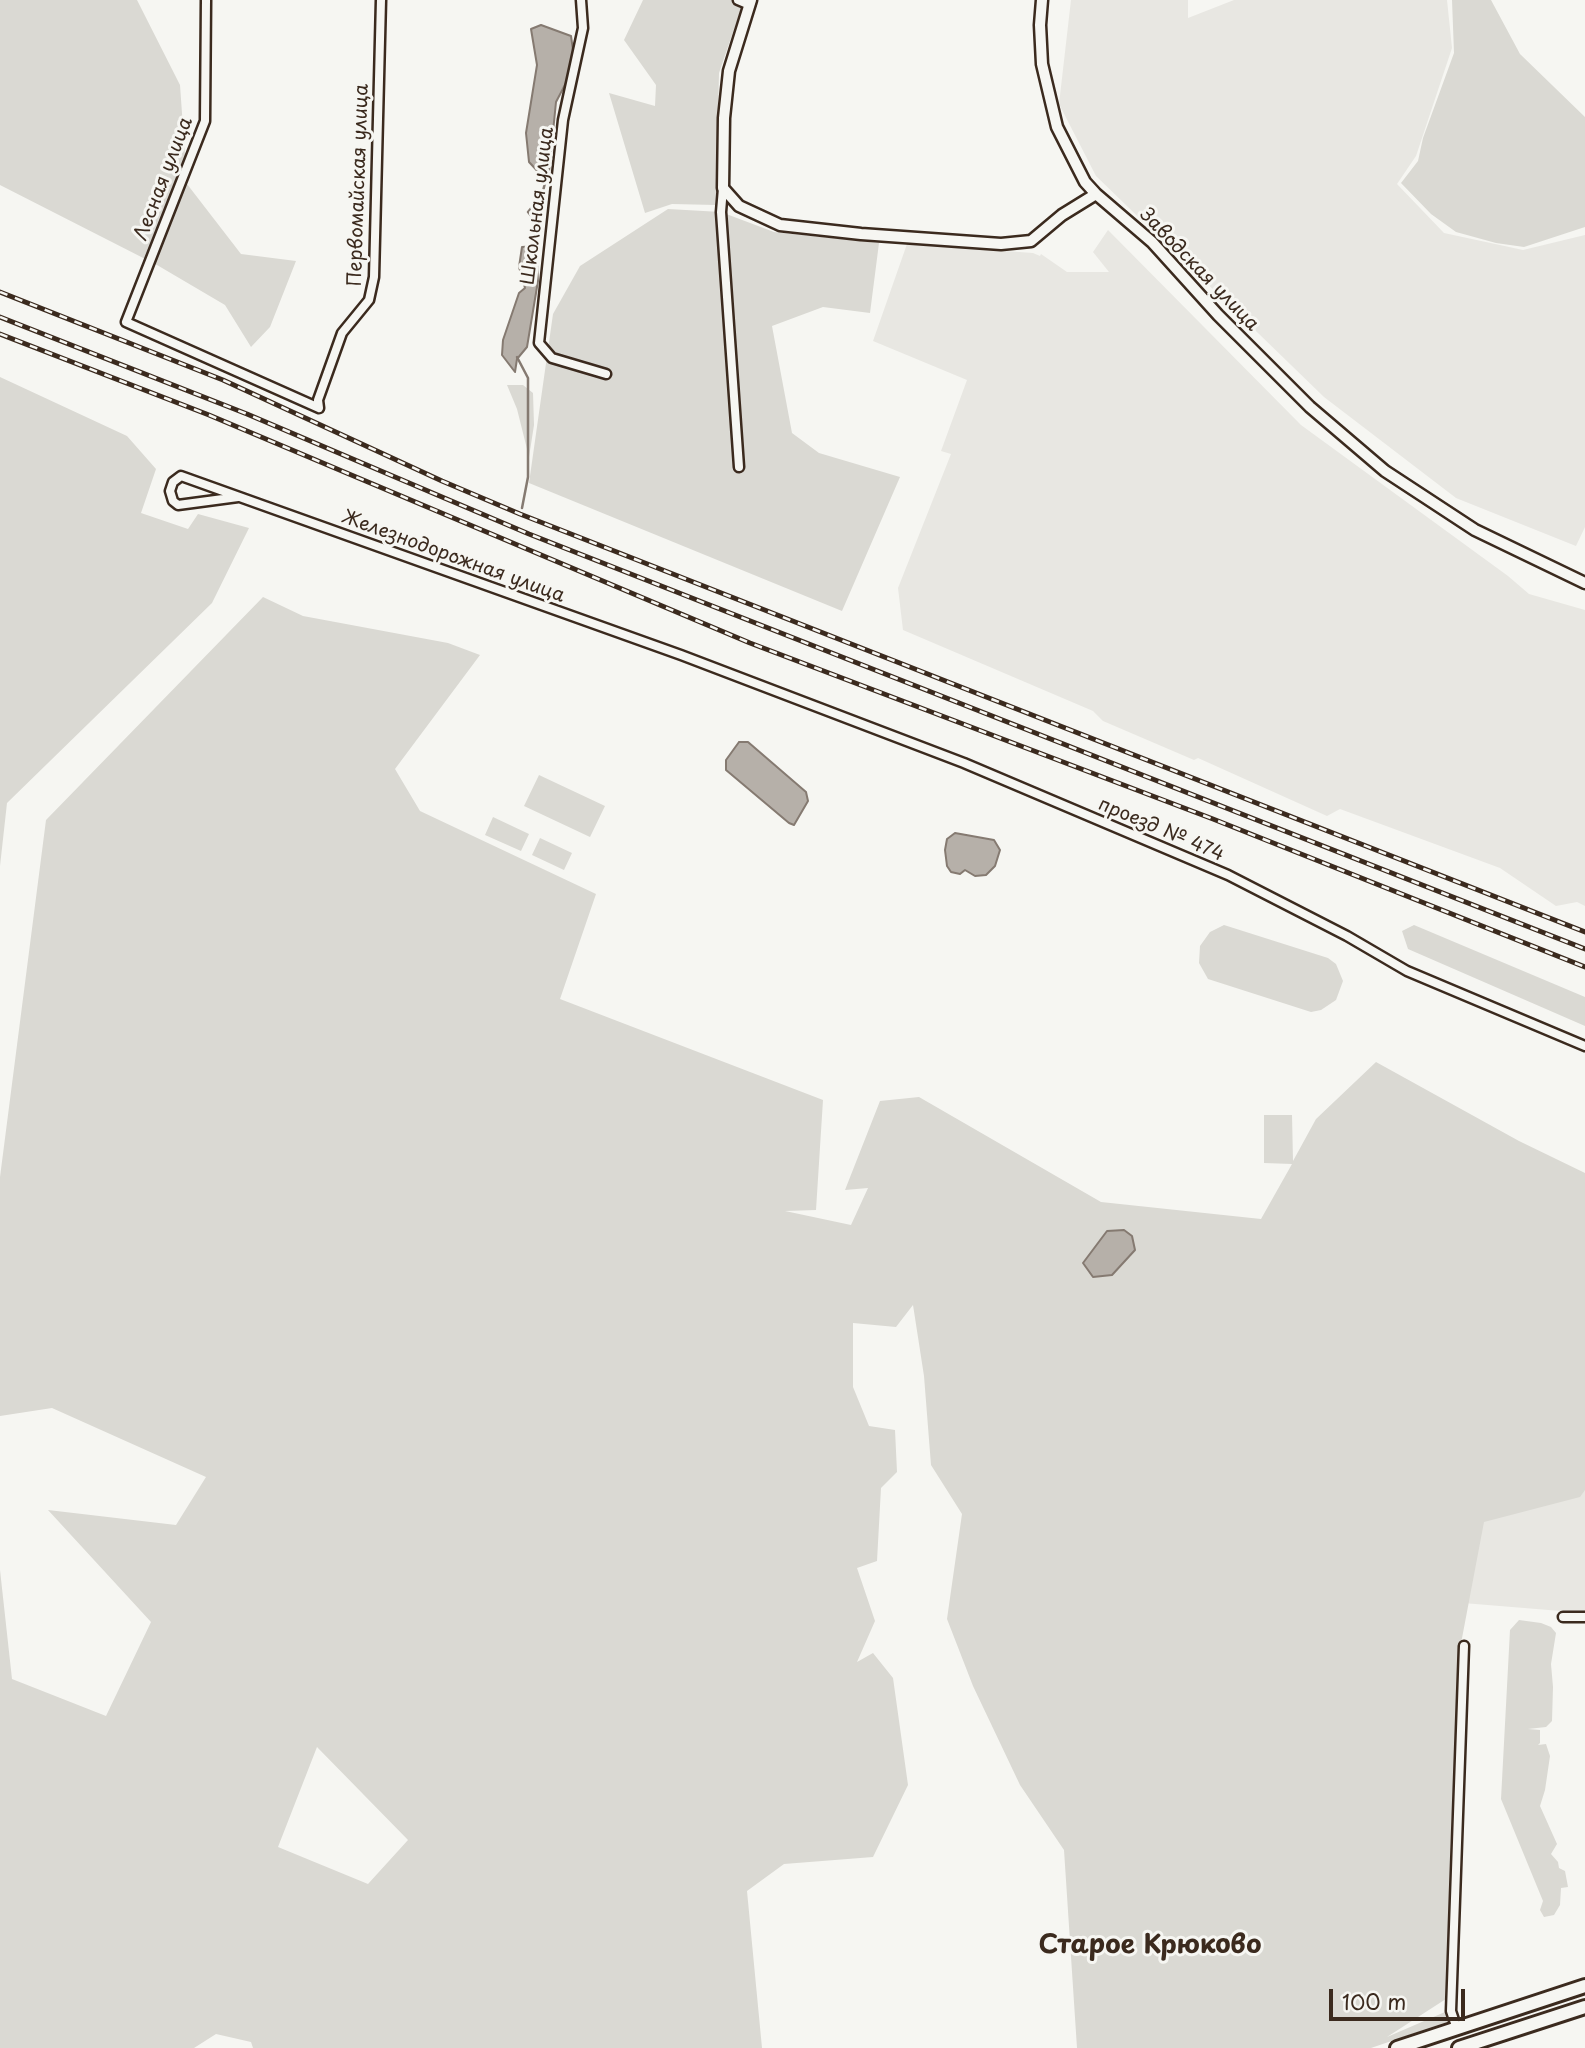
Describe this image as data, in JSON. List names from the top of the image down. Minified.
{"streets":{"street":["Лесная улица","Первомайская улица","Школьная улица","Заводская улица","Железнодорожная улица","проезд № 474"]},"crossings":[["Лесная улица","Первомайская улица"],["Железнодорожная улица","проезд № 474"]],"districts":["Старое Крюково"],"scale_bar":"100 m"}
